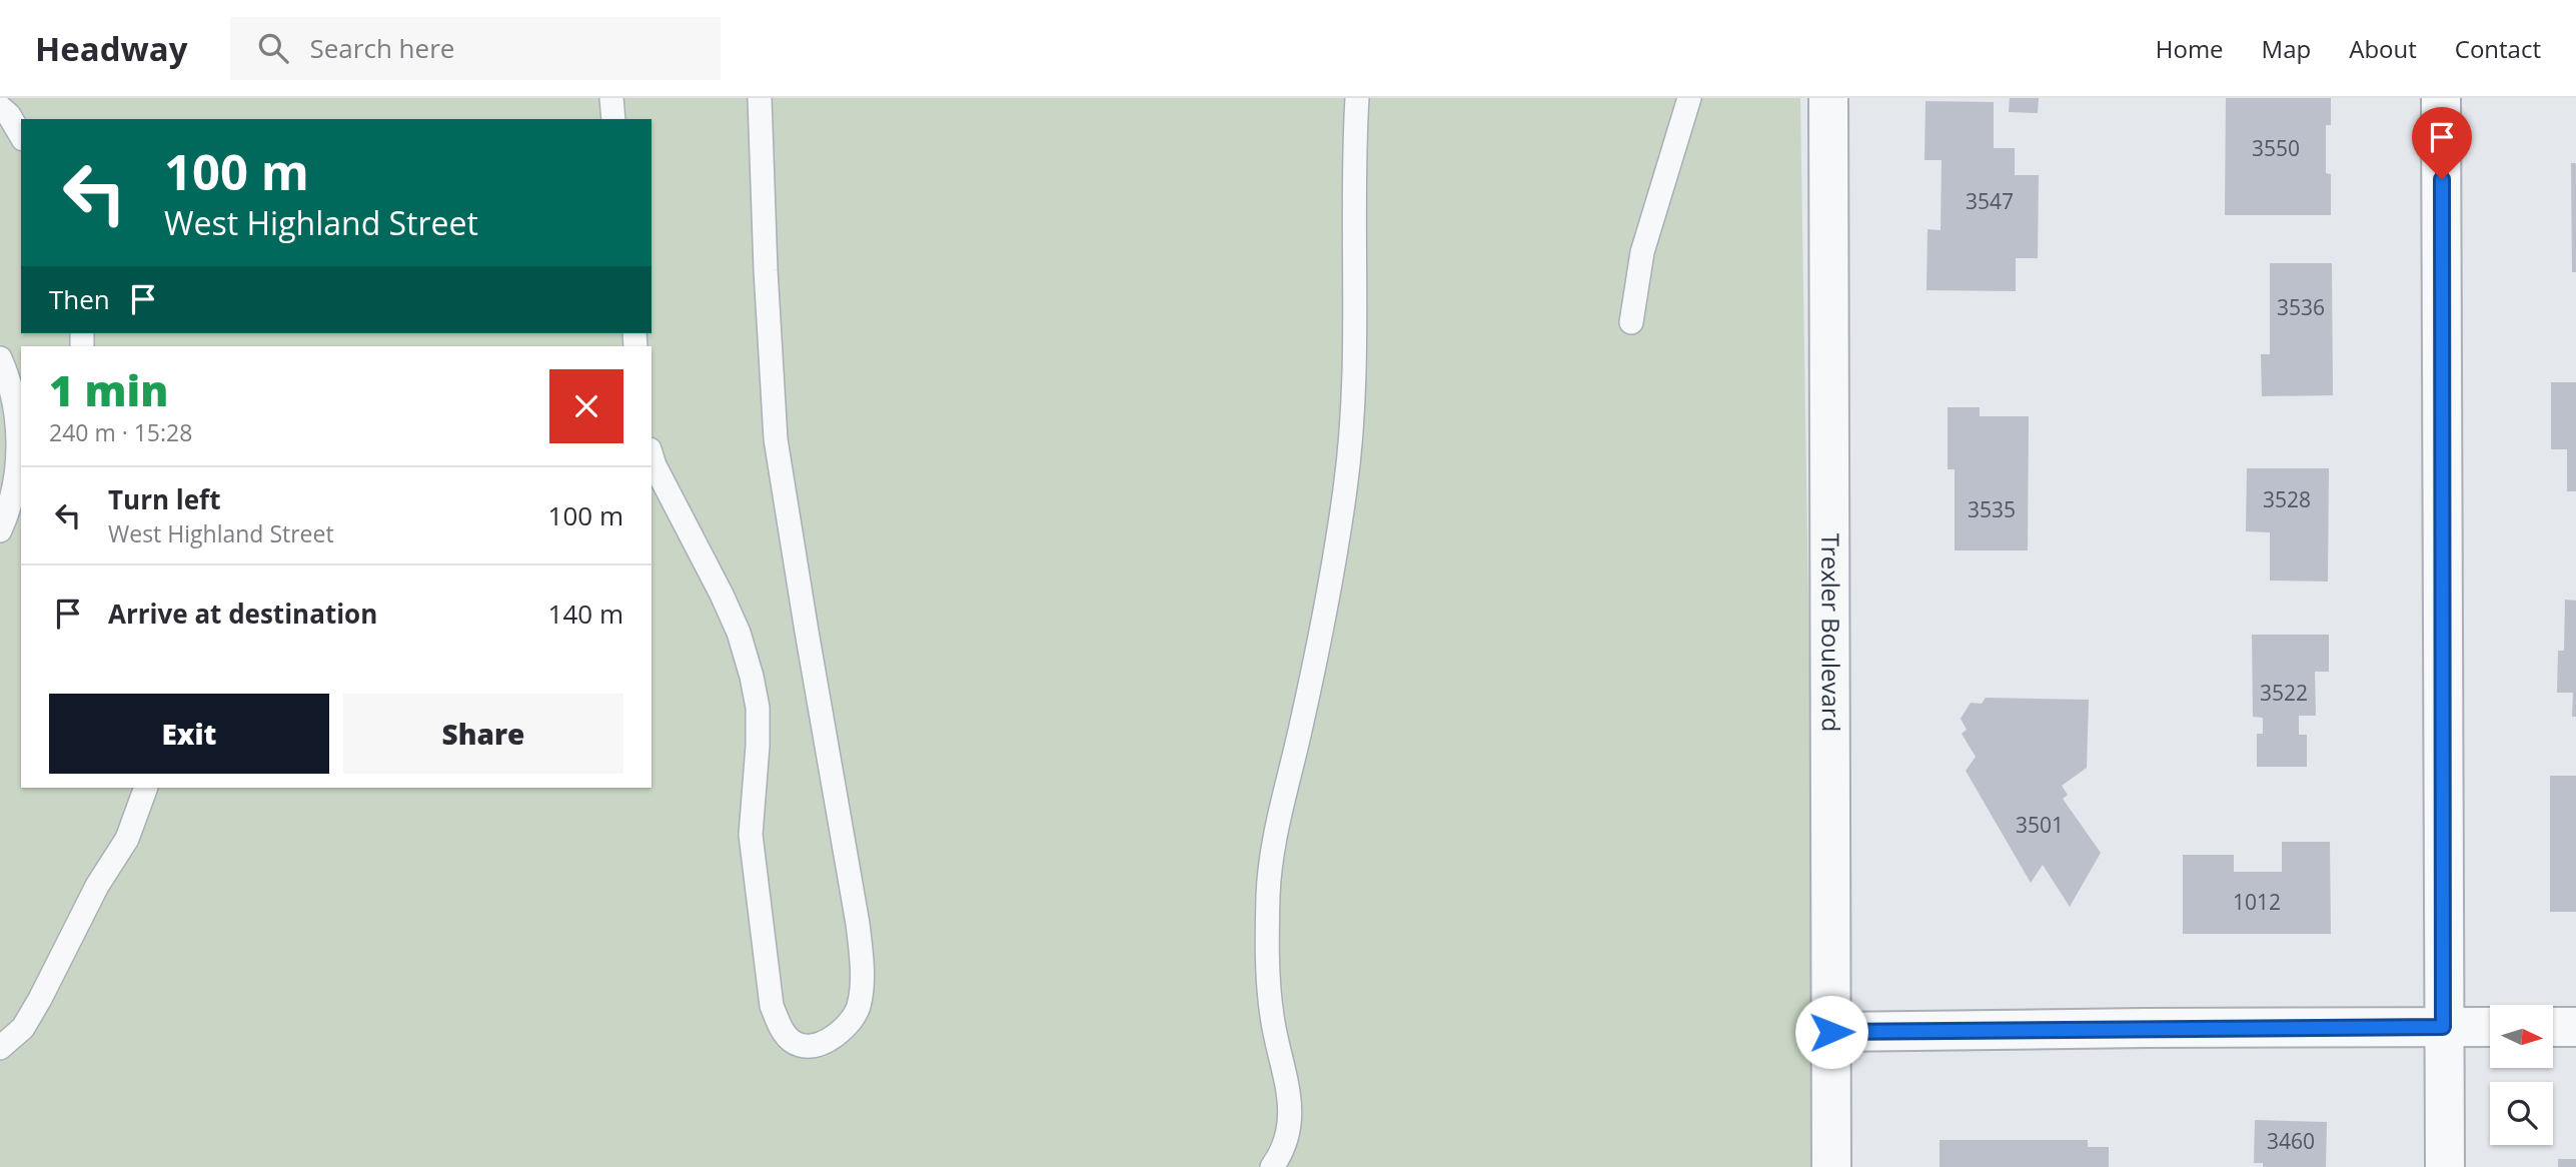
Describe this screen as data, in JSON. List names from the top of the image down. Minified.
{"streets":{"street":["Trexler Boulevard"]},"house_numbers":["3550","3547","3536","3528","3535","3522","3501","1012","3460"],"north":"right","page":{"header":"Headway","search":"Search here","nav":["Home","Map","About","Contact"],"turn":["100 m","West Highland Street"],"then":"Then","heading":["1 min","240 m · 15:28"],"list":[{"name":"Turn left","note":"West Highland Street","value":"100 m"},{"name":"Arrive at destination","value":"140 m"}],"buttons":["Exit","Share"]}}
